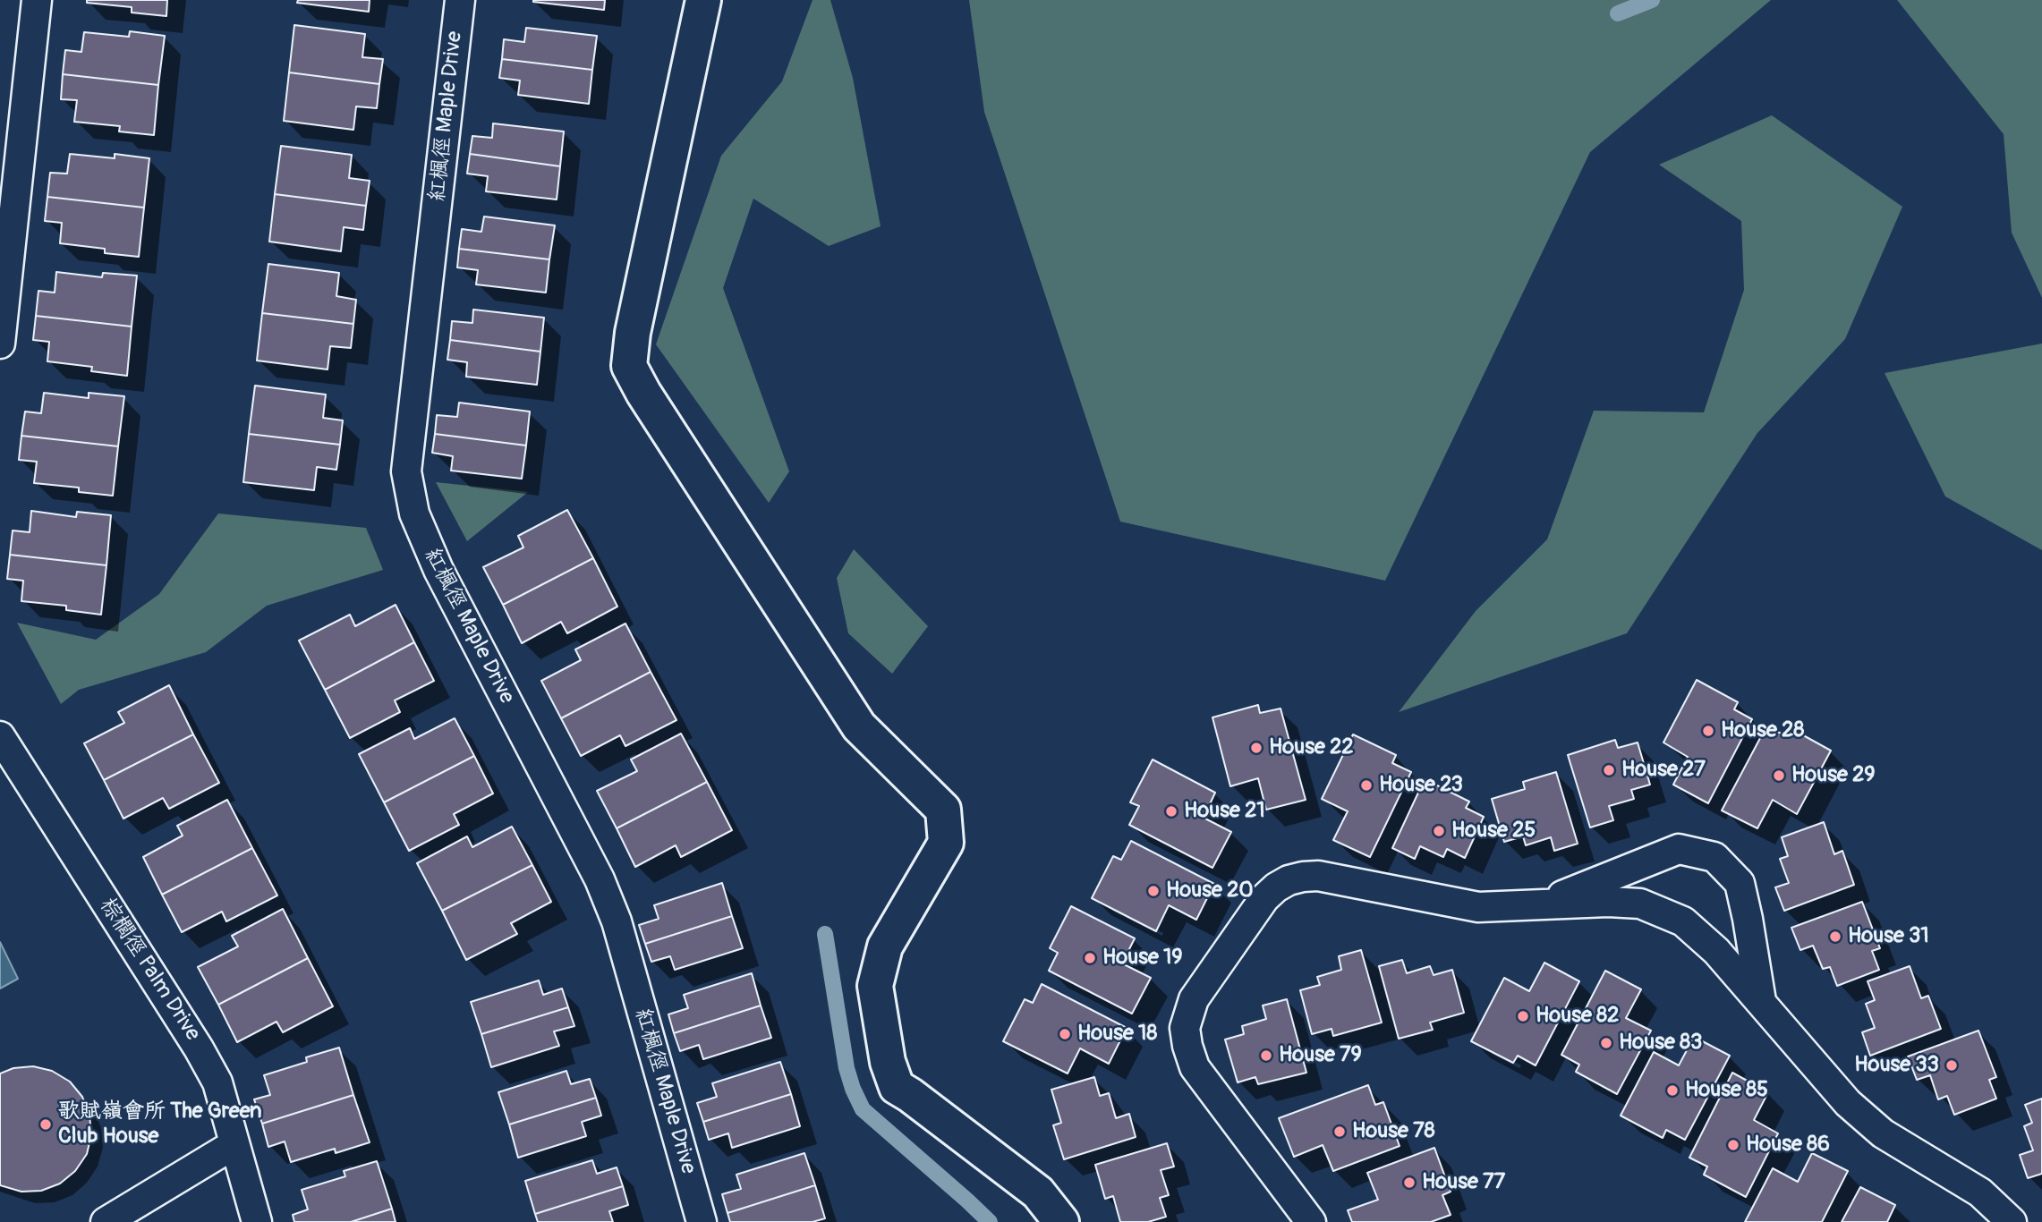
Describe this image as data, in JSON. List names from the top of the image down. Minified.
{"streets":{"lane":["紅楓徑 Maple Drive","棕櫚徑 Palm Drive"]},"places":["House 28","House 22","House 27","House 29","House 23","House 21","House 25","House 20","House 31","House 19","House 82","House 18","House 83","House 79","House 33","House 85","歌賦嶺會所 The Green Club House","House 78","House 86","House 77"]}
